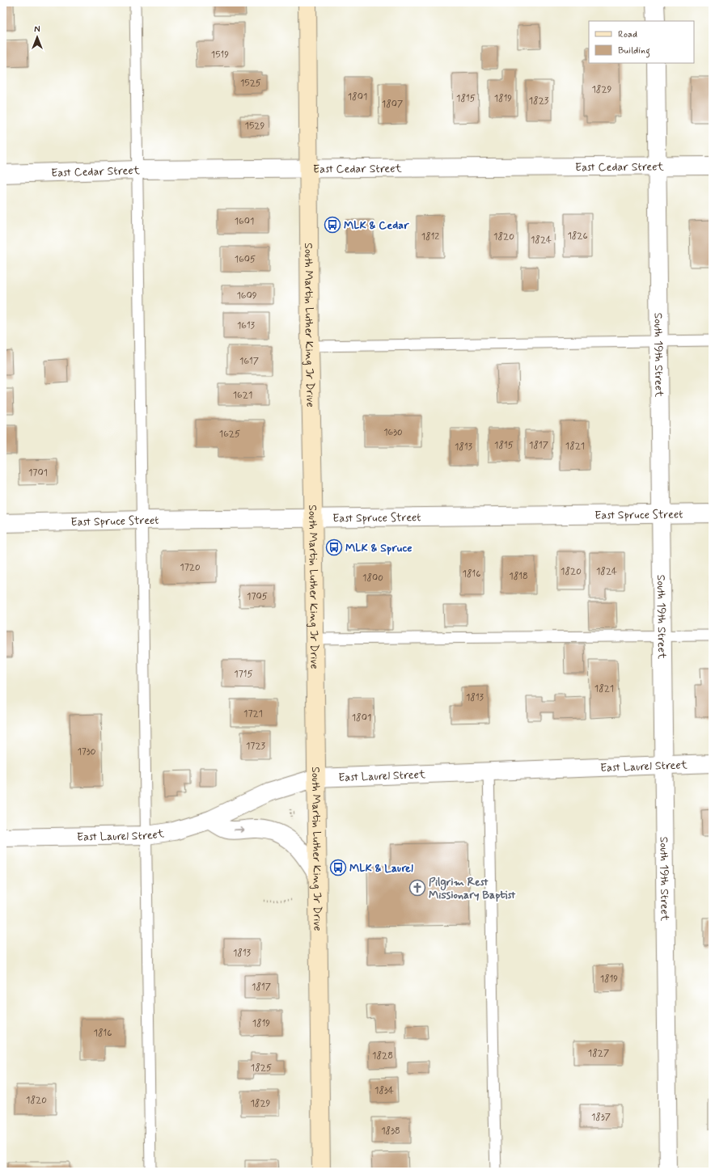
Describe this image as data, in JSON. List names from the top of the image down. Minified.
{"streets":{"street":["East Cedar Street","South Martin Luther King Jr Drive","South 19th Street","East Spruce Street","East Laurel Street"]},"crossings":[["East Cedar Street","South Martin Luther King Jr Drive"],["East Cedar Street","South 19th Street"],["South Martin Luther King Jr Drive","East Spruce Street"],["South Martin Luther King Jr Drive","East Laurel Street"],["South 19th Street","East Spruce Street"],["South 19th Street","East Laurel Street"]],"places":{"bus stop":["MLK & Cedar","MLK & Spruce","MLK & Laurel"],"church":["Pilgrim Rest Missionary Baptist"]},"house_numbers":["1519","1525","1829","1801","1815","1819","1823","1807","1529","1601","1826","1812","1820","1824","1605","1609","1613","1617","1621","1630","1625","1815","1817","1821","1813","1701","1720","1820","1824","1816","1818","1800","1705","1715","1821","1813","1721","1801","1723","1730","1813","1819","1817","1819","1816","1827","1828","1825","1834","1820","1829","1837","1838"],"legend":["Road","Building"],"north":"top"}
